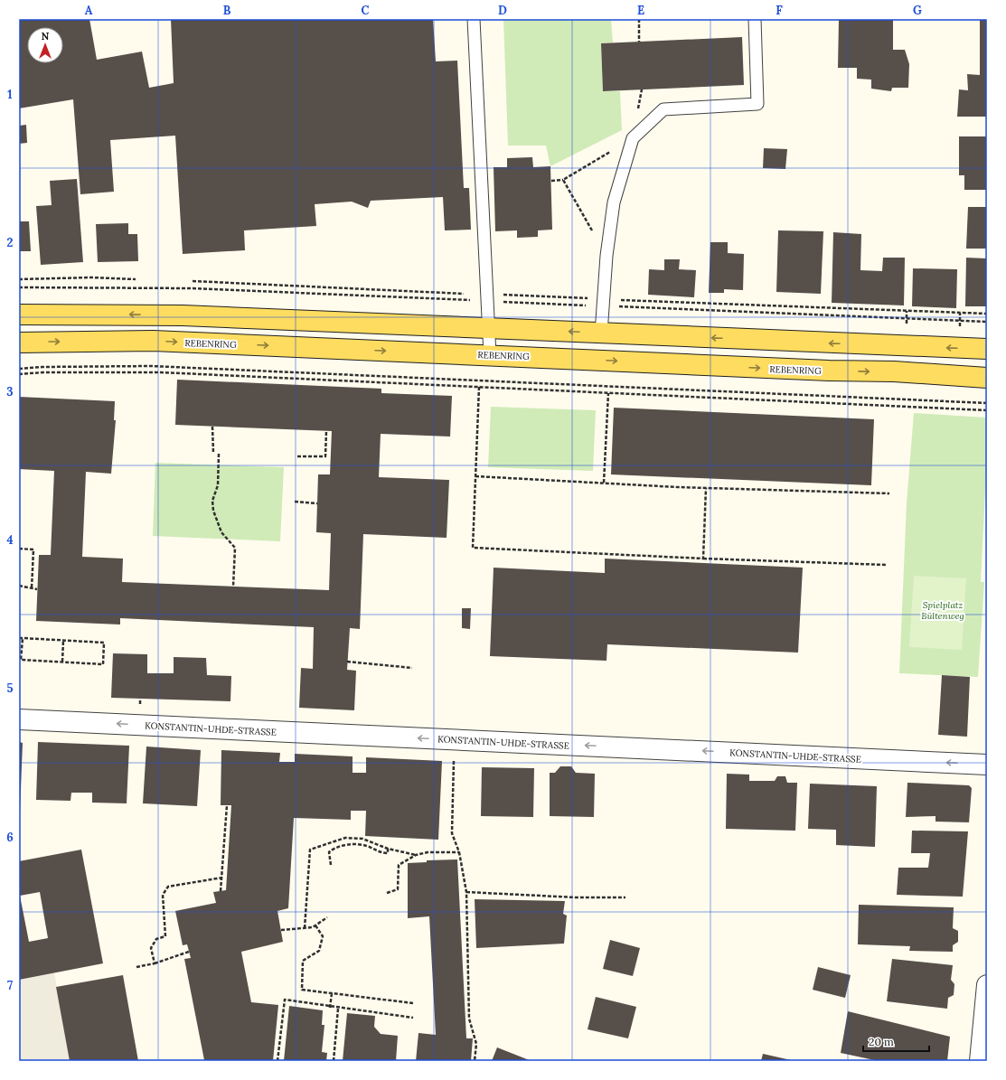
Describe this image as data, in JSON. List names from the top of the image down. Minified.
{"streets":{"main road":["REBENRING"],"street":["KONSTANTIN-UHDE-STRASSE"]},"one_way":["KONSTANTIN-UHDE-STRASSE"],"parks":["Spielplatz Bültenweg"],"scale_bar":"20 m","north":"top","grid":{"columns":["A","B","C","D","E","F","G"],"rows":["1","2","3","4","5","6","7"]}}
